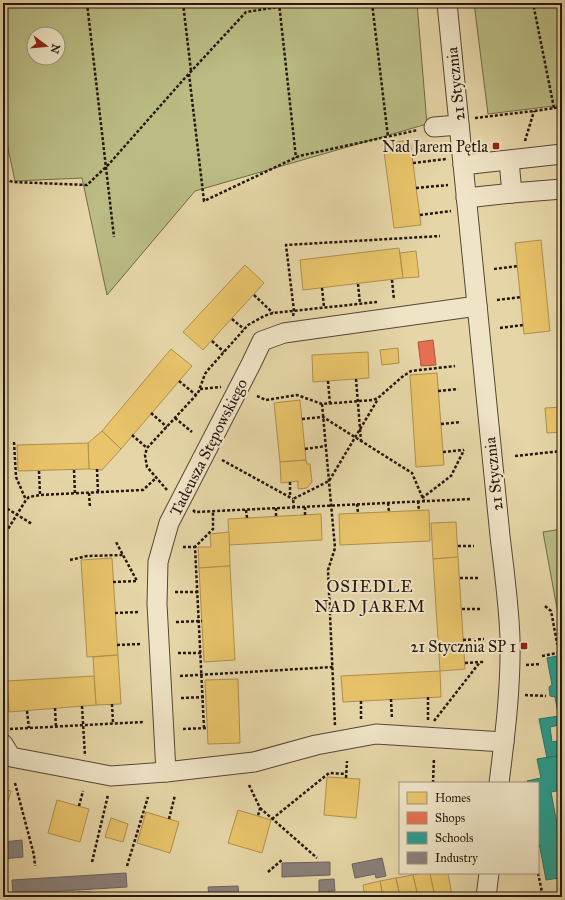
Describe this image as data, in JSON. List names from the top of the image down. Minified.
{"streets":{"street":["21 Stycznia","Tadeusza Stępowskiego"]},"crossings":[["21 Stycznia","Tadeusza Stępowskiego"]],"districts":["OSIEDLE NAD JAREM"],"places":{"transit":["Nad Jarem Pętla","21 Stycznia SP 1"]},"legend":["Homes","Shops","Schools","Industry"],"north":"right"}
